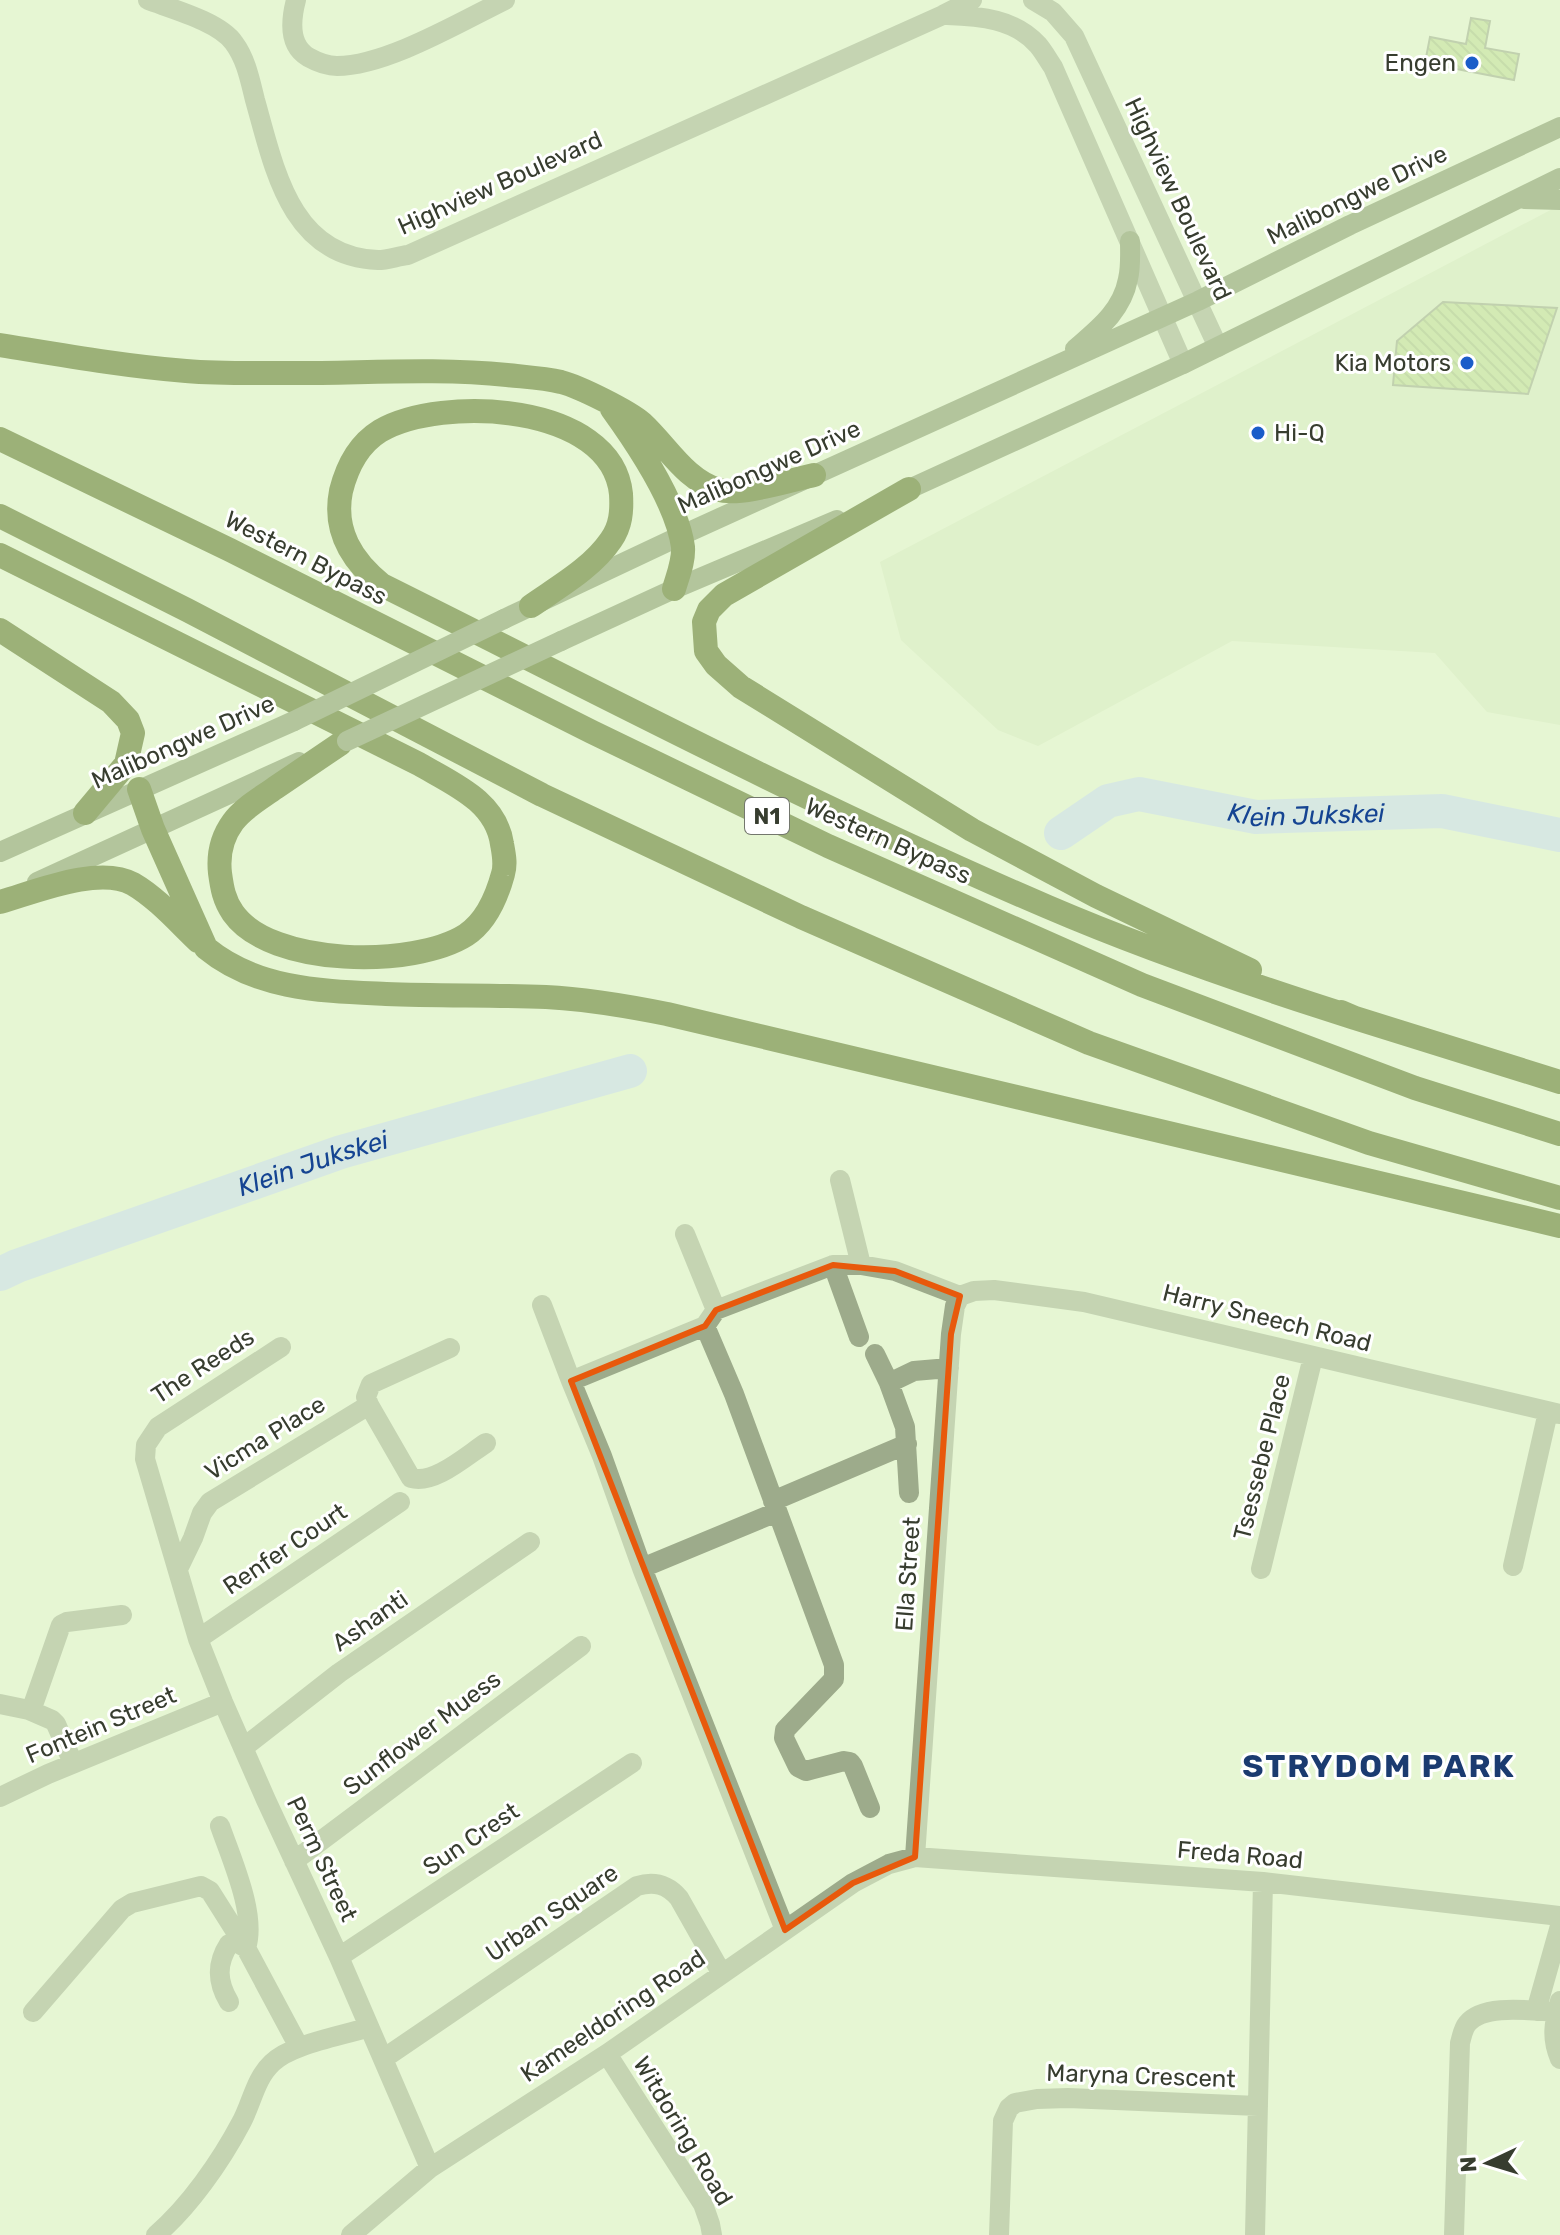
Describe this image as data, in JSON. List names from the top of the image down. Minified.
{"streets":{"highway":["Western Bypass","N1"],"main road":["Malibongwe Drive"],"street":["Highview Boulevard","Harry Sneech Road","The Reeds","Vicma Place","Tsessebe Place","Renfer Court","Ella Street","Ashanti","Fontein Street","Sunflower Muess","Sun Crest","Freda Road","Perm Street","Urban Square","Kameeldoring Road","Maryna Crescent","Witdoring Road"]},"crossings":[["Highview Boulevard","Malibongwe Drive"],["Harry Sneech Road","Tsessebe Place"],["Harry Sneech Road","Ella Street"],["The Reeds","Vicma Place"],["The Reeds","Perm Street"],["Vicma Place","Perm Street"],["Renfer Court","Perm Street"],["Ella Street","Freda Road"],["Ella Street","Kameeldoring Road"],["Ashanti","Perm Street"],["Fontein Street","Perm Street"],["Sunflower Muess","Perm Street"],["Sun Crest","Perm Street"],["Freda Road","Kameeldoring Road"],["Perm Street","Urban Square"],["Perm Street","Kameeldoring Road"],["Urban Square","Kameeldoring Road"],["Kameeldoring Road","Witdoring Road"]],"districts":["STRYDOM PARK"],"water":["Klein Jukskei"],"places":["Engen","Kia Motors","Hi-Q"],"north":"left"}
